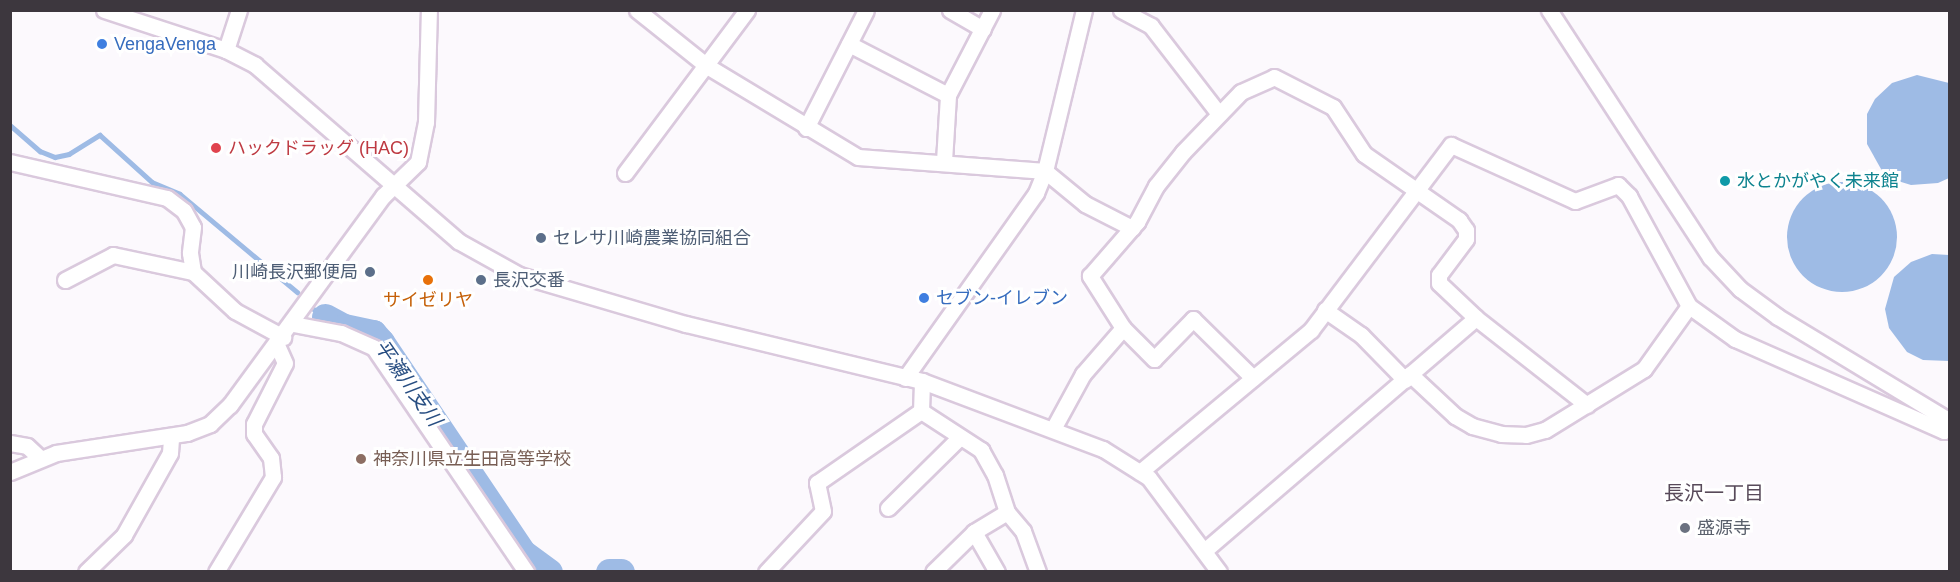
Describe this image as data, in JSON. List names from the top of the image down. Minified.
{"districts":["長沢一丁目"],"water":["平瀬川支川"],"places":["VengaVenga","ハックドラッグ (HAC)","水とかがやく未来館","セレサ川崎農業協同組合","川崎長沢郵便局","サイゼリヤ","長沢交番","セブン-イレブン","神奈川県立生田高等学校","盛源寺"]}
